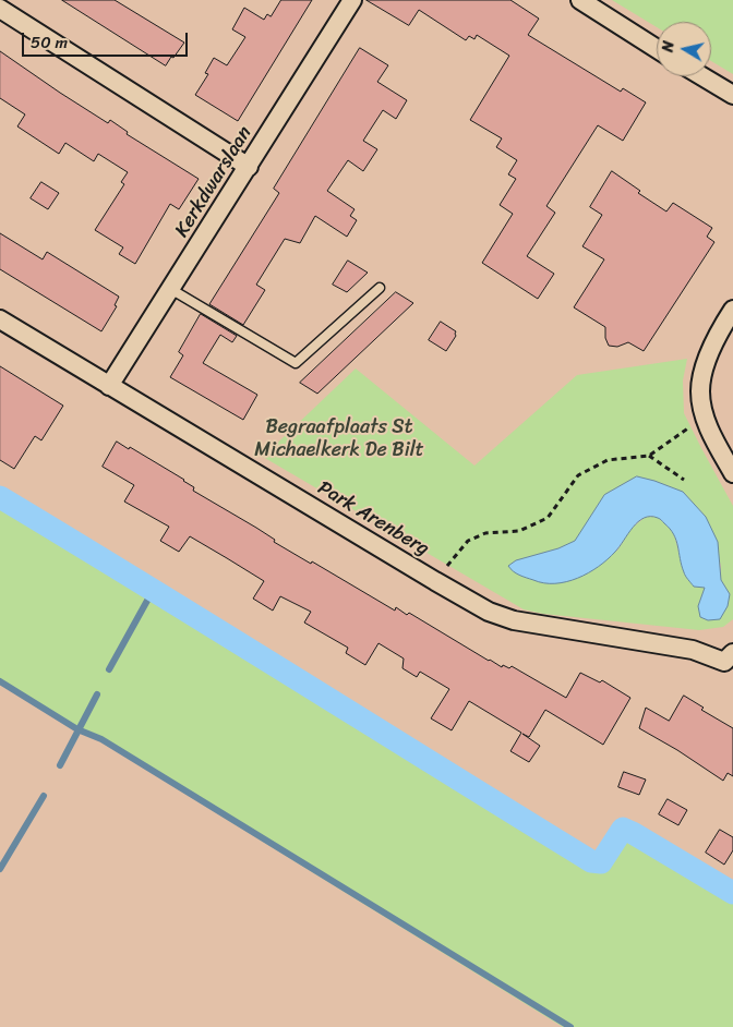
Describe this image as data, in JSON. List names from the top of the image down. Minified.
{"streets":{"street":["Kerkdwarslaan","Park Arenberg"]},"crossings":[["Kerkdwarslaan","Park Arenberg"]],"parks":["Begraafplaats St Michaelkerk De Bilt"],"scale_bar":"50 m","north":"left"}
